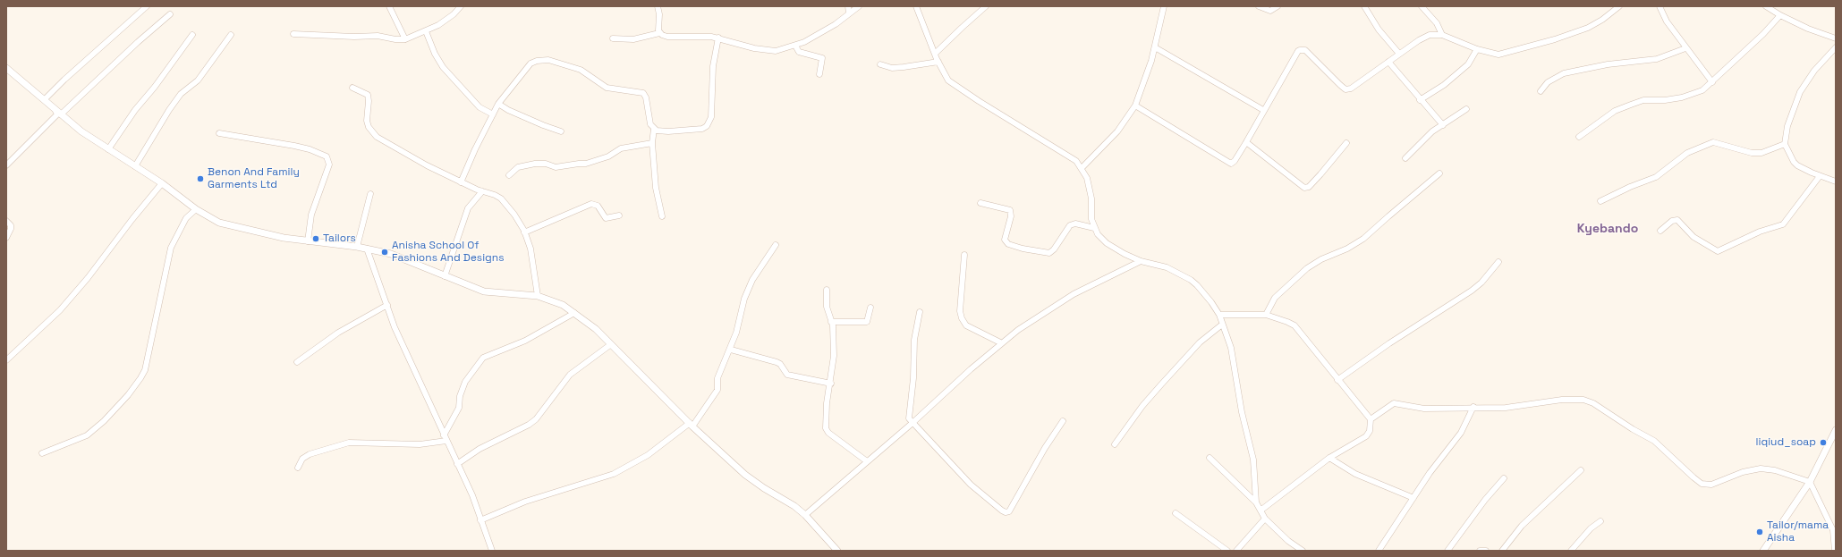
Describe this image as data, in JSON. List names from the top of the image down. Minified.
{"districts":["Kyebando"],"places":["Benon And Family Garments Ltd","Tailors","Anisha School Of Fashions And Designs","liqiud_soap","Tailor/mama Aisha"]}
